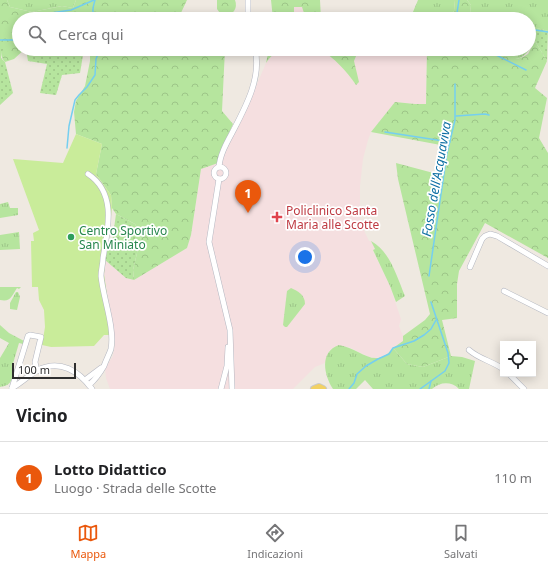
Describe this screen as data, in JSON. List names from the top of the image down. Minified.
{"water":["Fosso dell'Acquaviva"],"places":{"health":["Policlinico Santa Maria alle Scotte"],"other":["Centro Sportivo San Miniato"]},"scale_bar":"100 m","page":{"search":"Cerca qui","pins":"1","scale":"100 m","heading":"Vicino","list":[{"mark":"1","name":"Lotto Didattico","note":"Luogo · Strada delle Scotte","value":"110 m"}],"nav":["Mappa","Indicazioni","Salvati"]}}
